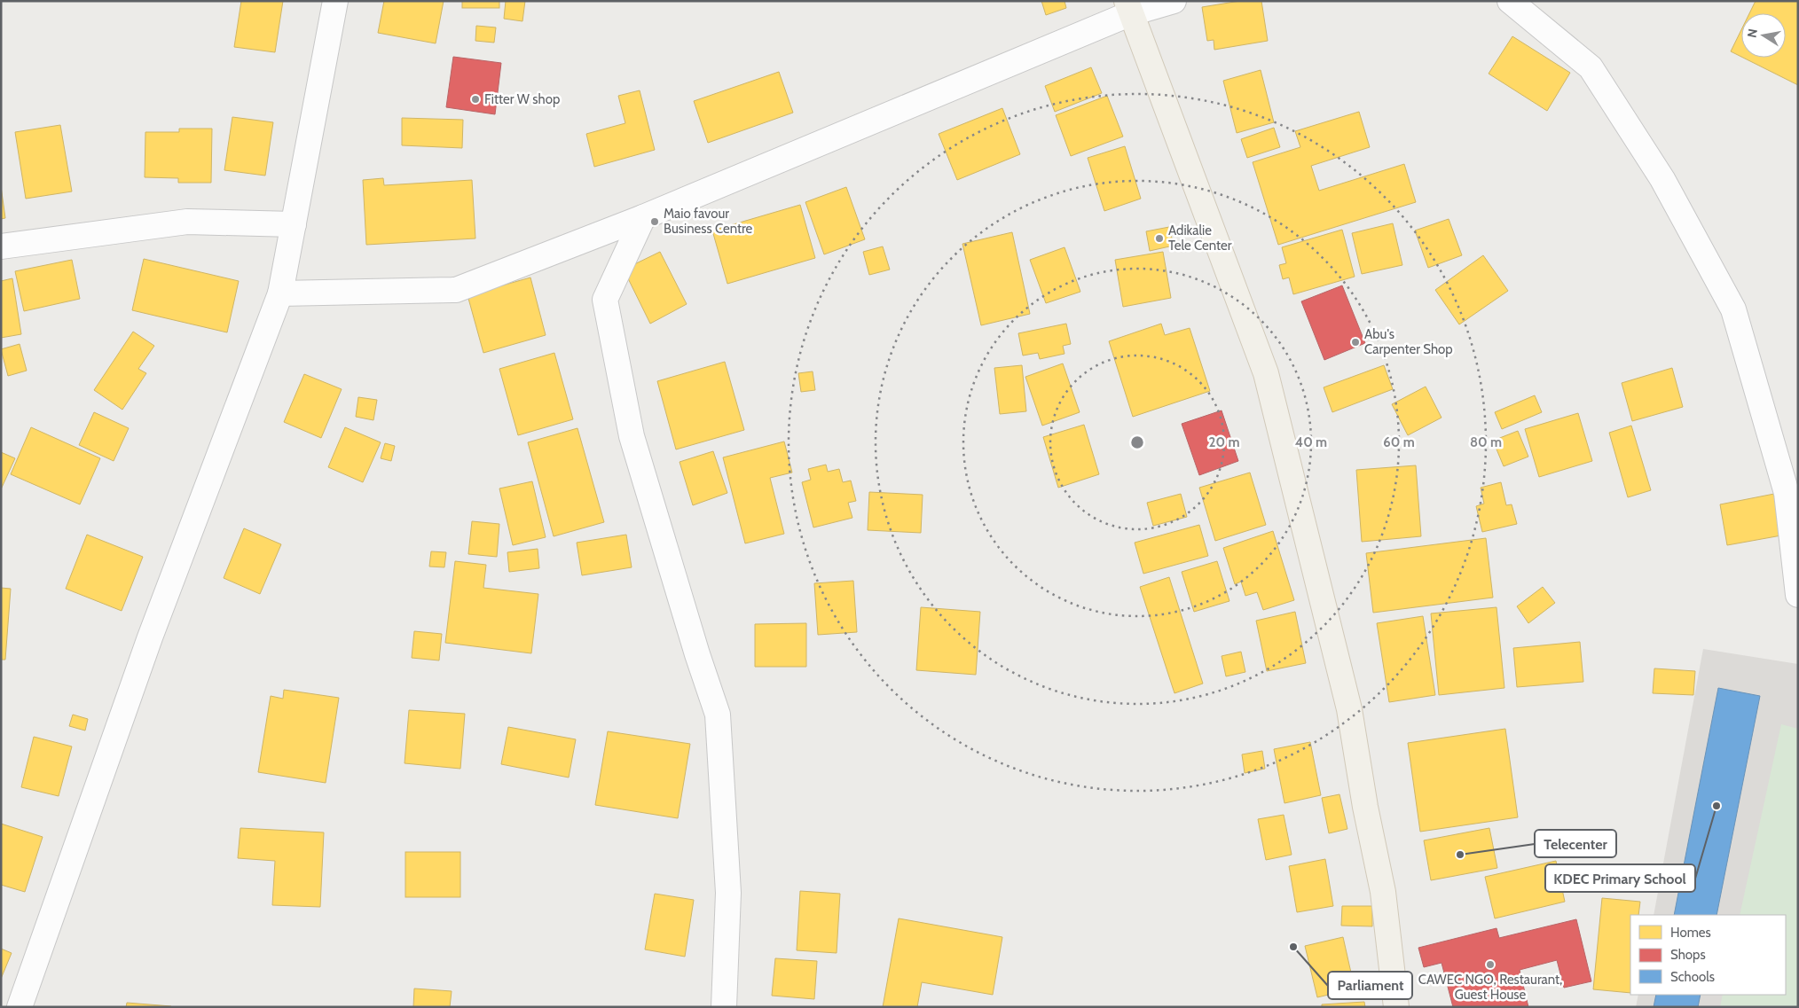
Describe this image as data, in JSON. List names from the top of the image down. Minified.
{"places":["Fitter W shop","Maio favour Business Centre","Adikalie Tele Center","Abu's Carpenter Shop","KDEC Primary School","Telecenter","Parliament","CAWEC NGO, Restaurant, Guest House"],"legend":["Homes","Shops","Schools"],"north":"left","rings":["20 m","40 m","60 m","80 m"]}
